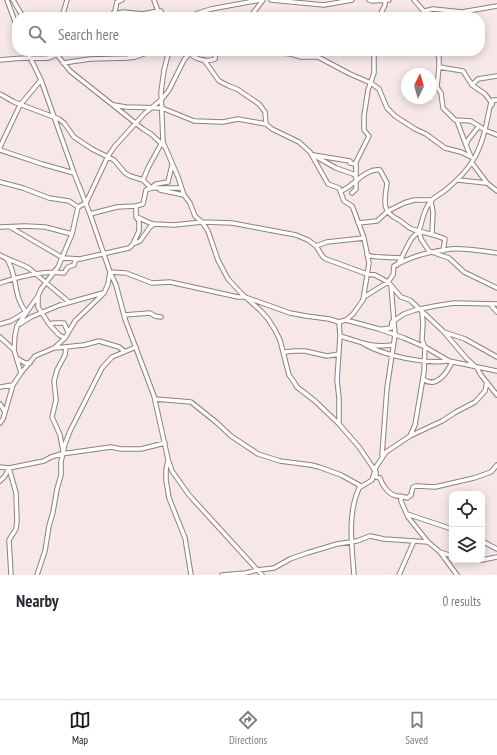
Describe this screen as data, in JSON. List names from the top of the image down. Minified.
{"north":"top","page":{"search":"Search here","heading":["Nearby","0 results"],"nav":["Map","Directions","Saved"]}}
